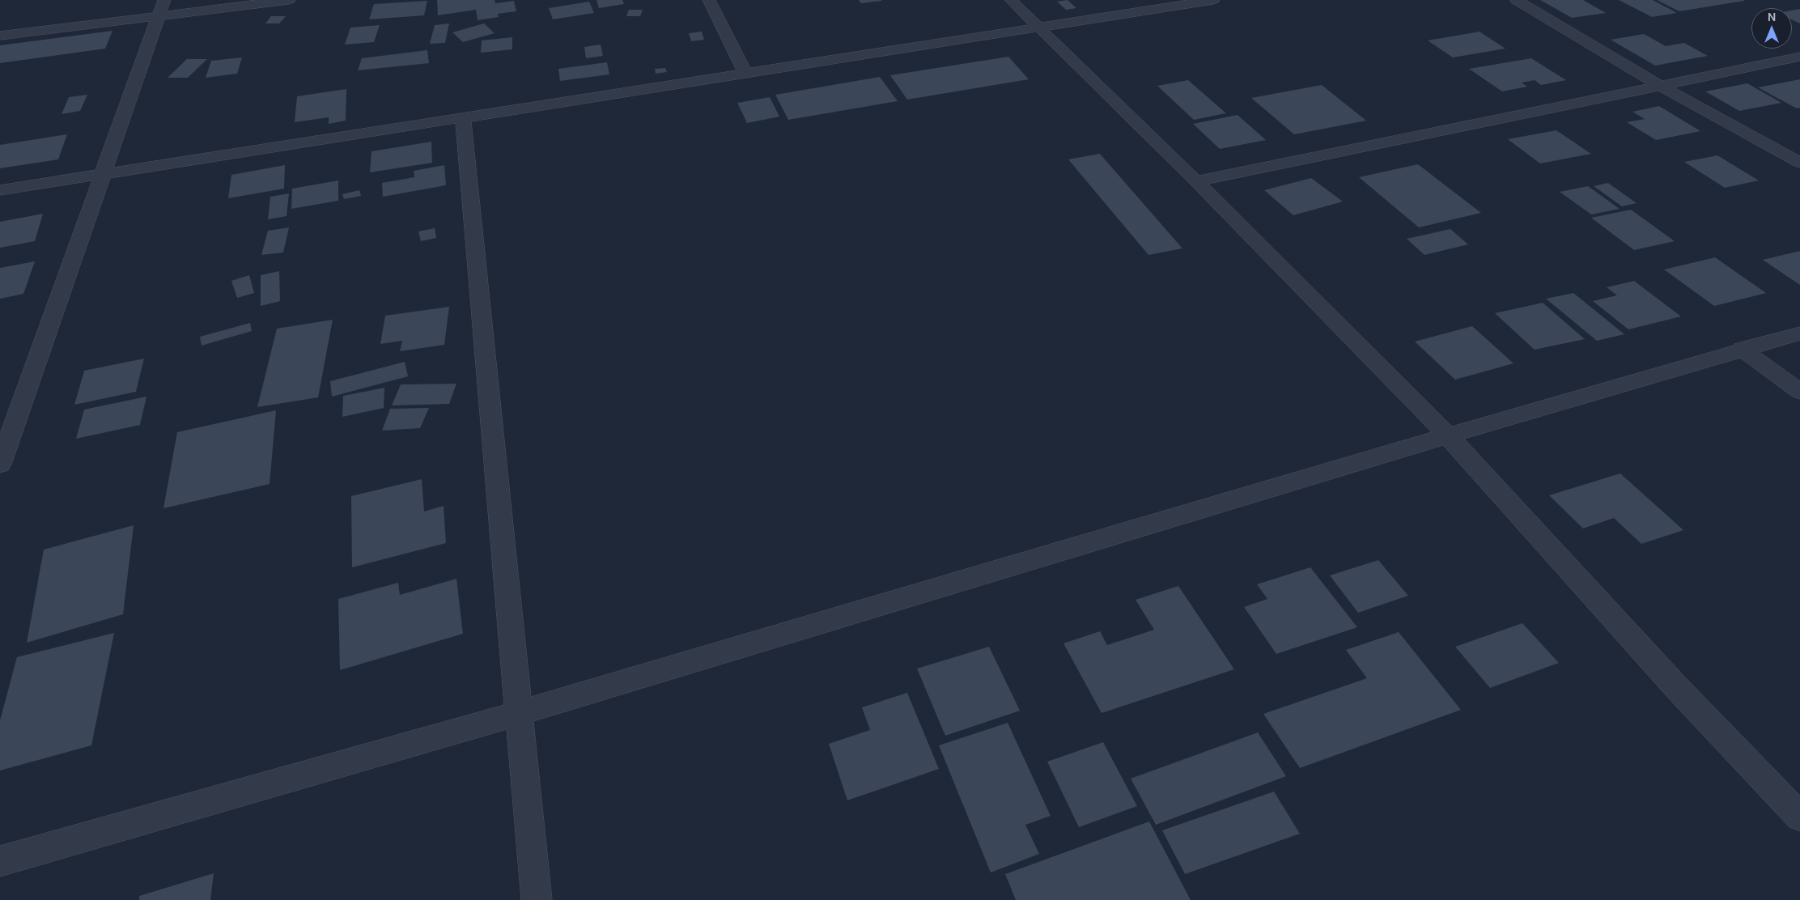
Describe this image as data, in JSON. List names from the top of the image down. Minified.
{"north":"top"}
